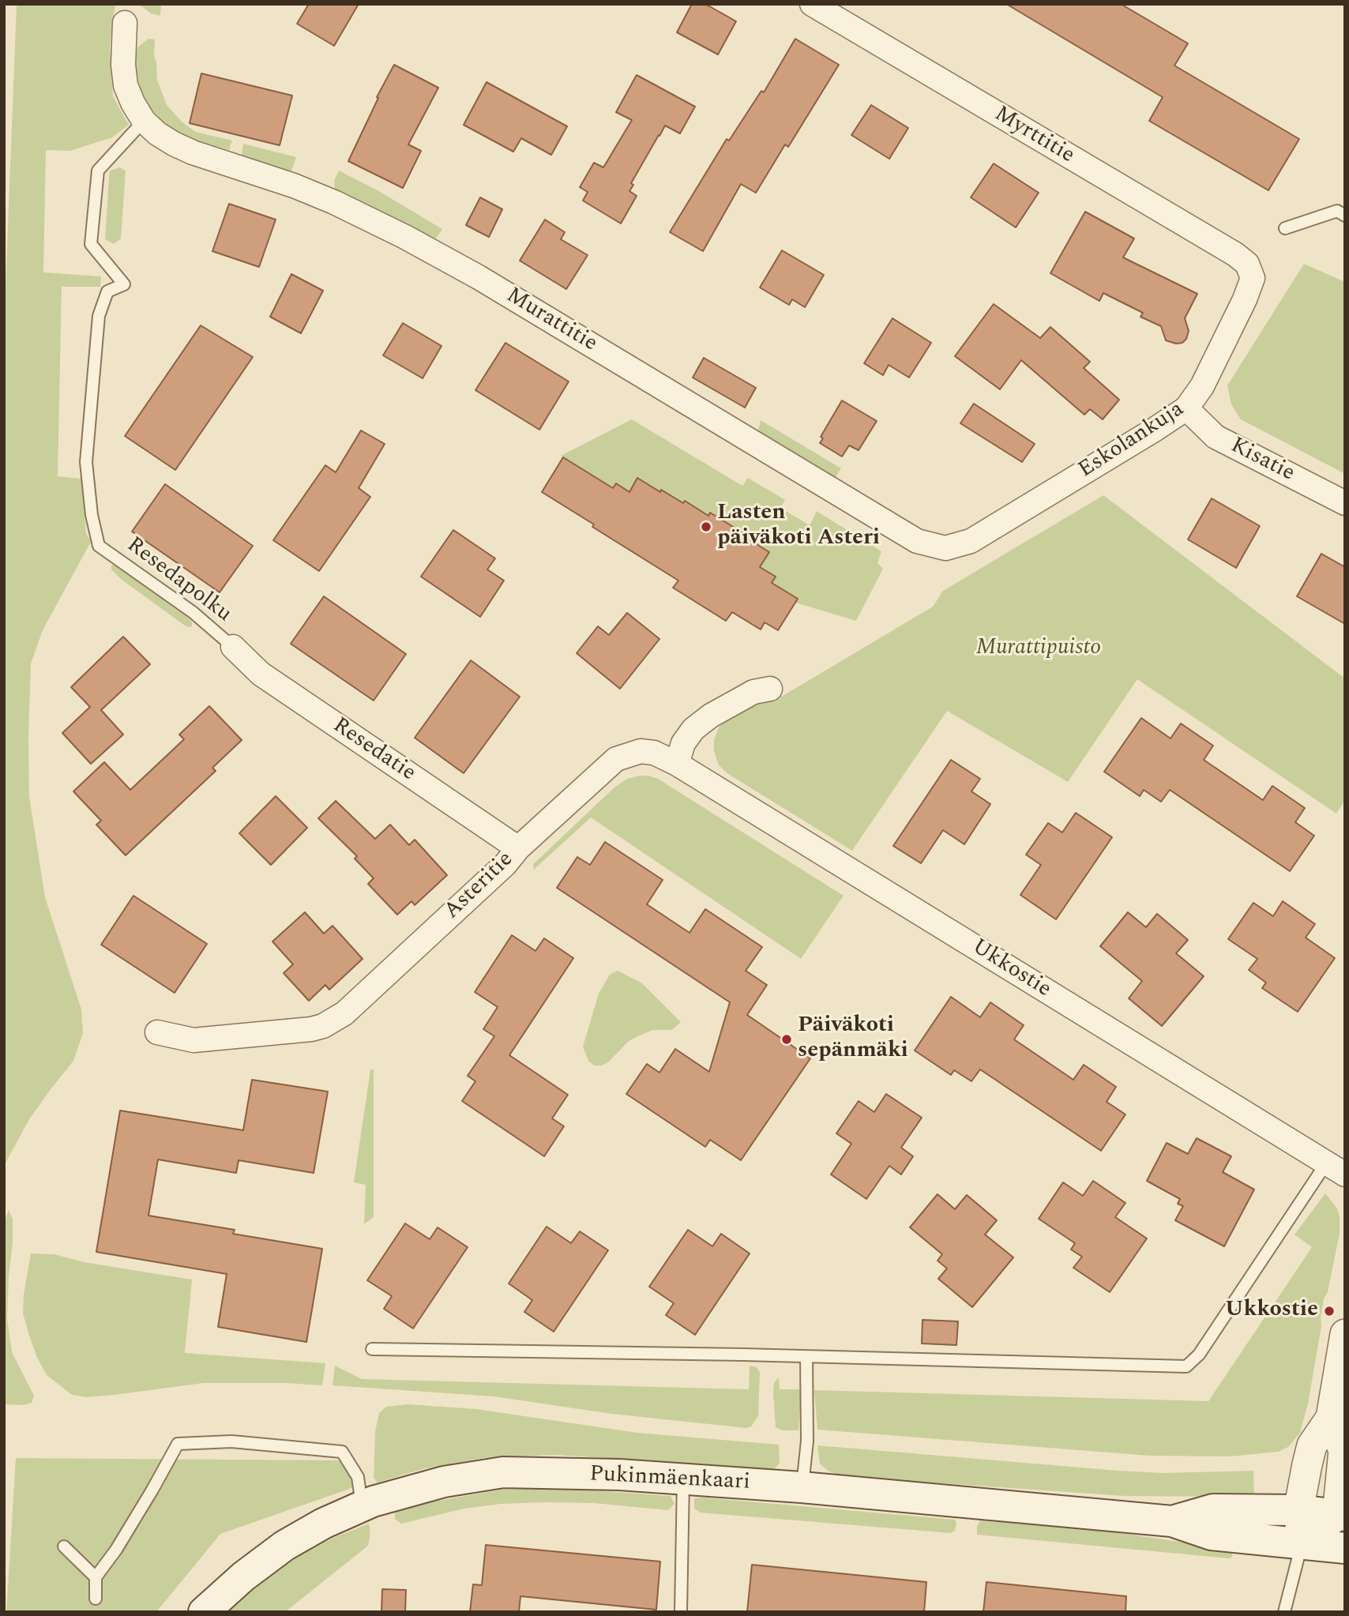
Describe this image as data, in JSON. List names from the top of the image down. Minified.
{"streets":{"main road":["Pukinmäenkaari"],"street":["Myrttitie","Murattitie","Eskolankuja","Kisatie","Resedatie","Asteritie","Ukkostie"],"lane":["Resedapolku"]},"crossings":[["Myrttitie","Eskolankuja"],["Murattitie","Eskolankuja"],["Murattitie","Resedapolku"],["Eskolankuja","Kisatie"],["Resedapolku","Resedatie"],["Resedatie","Asteritie"],["Asteritie","Ukkostie"]],"parks":["Murattipuisto"],"places":["Lasten päiväkoti Asteri","Päiväkoti sepänmäki","Ukkostie"]}
